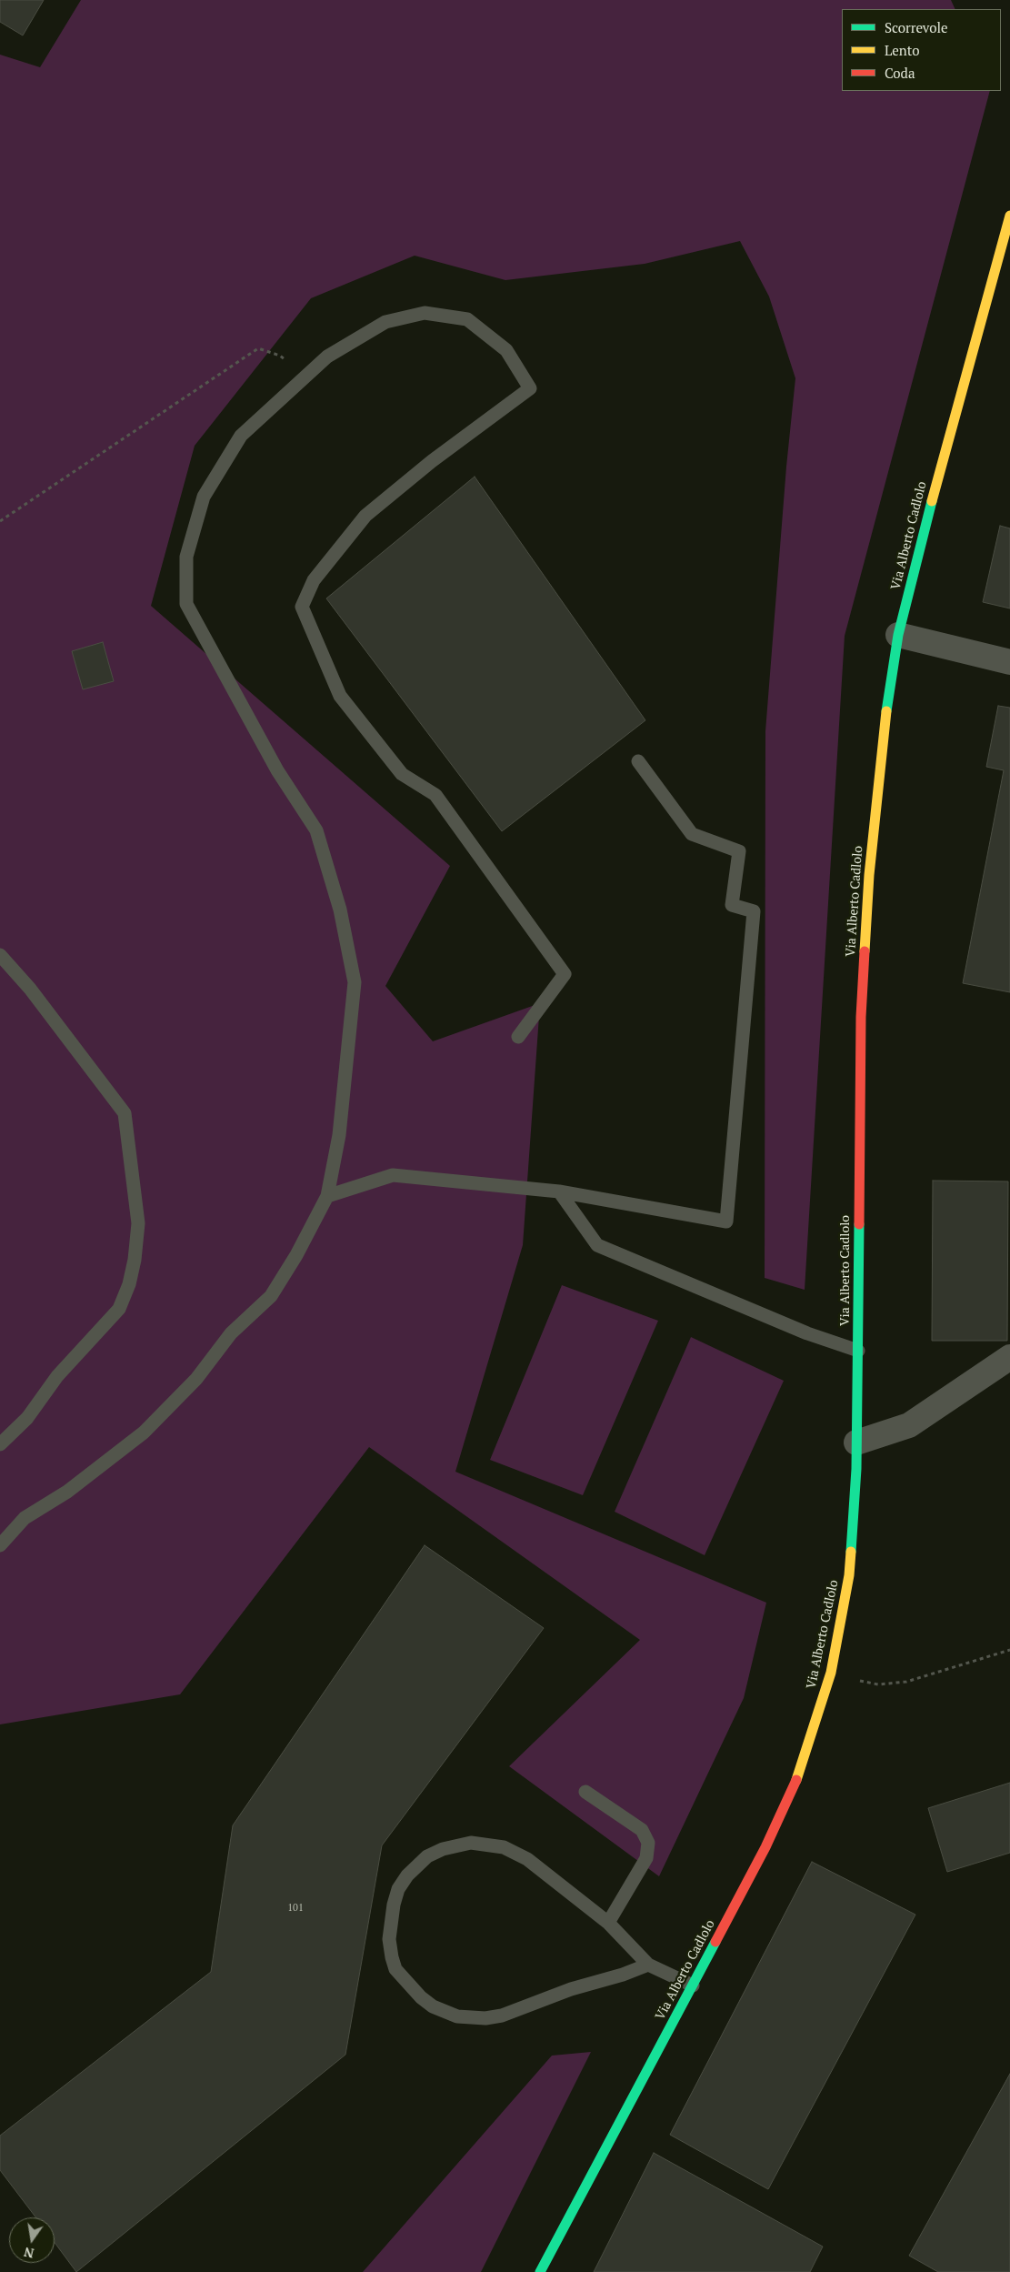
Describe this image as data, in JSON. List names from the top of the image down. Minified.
{"streets":{"street":["Via Alberto Cadlolo"]},"house_numbers":["101"],"legend":["Scorrevole","Lento","Coda"],"north":"bottom"}
